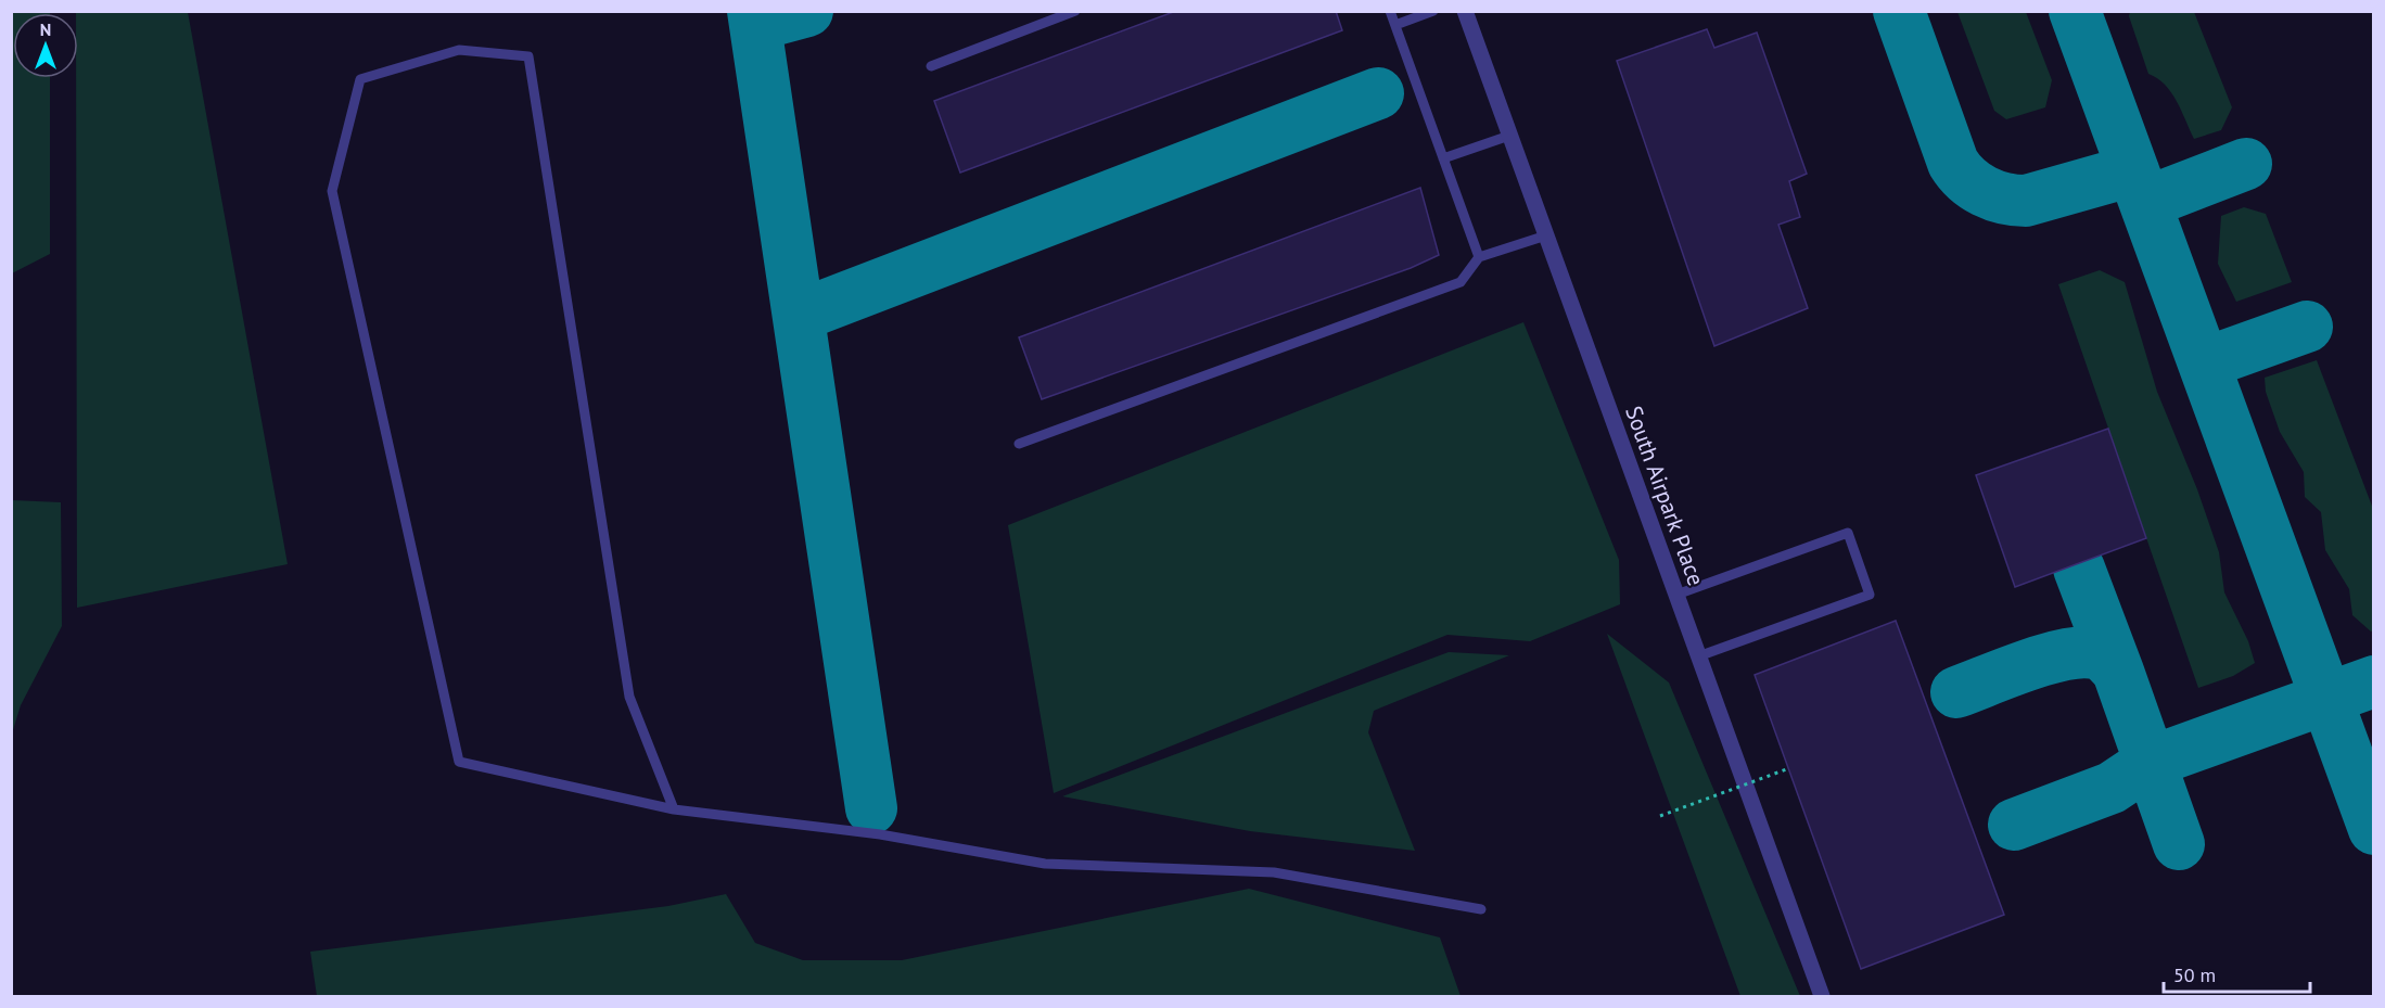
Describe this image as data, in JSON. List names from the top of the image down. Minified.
{"streets":{"street":["South Airpark Place"]},"scale_bar":"50 m","north":"top"}
